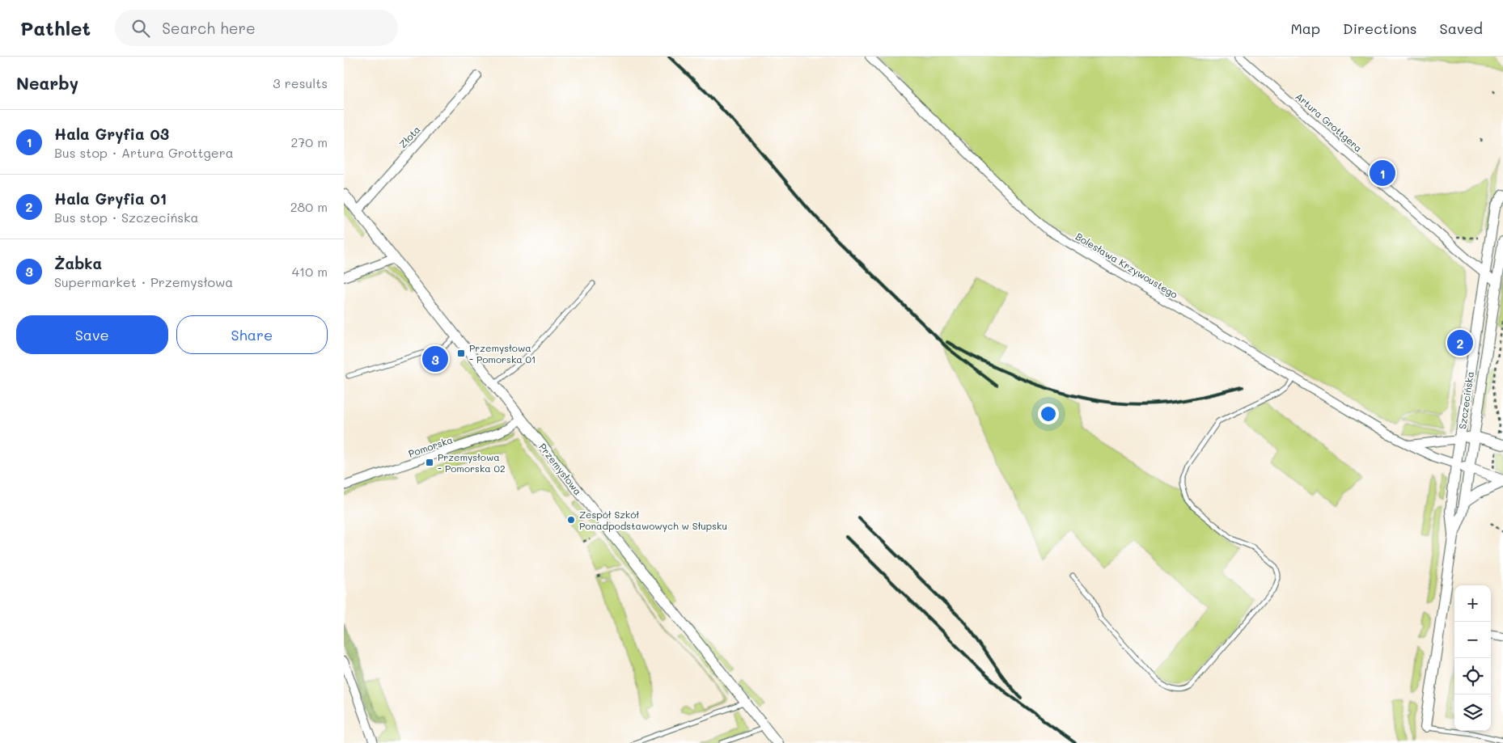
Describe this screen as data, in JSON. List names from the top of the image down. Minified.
{"streets":{"street":["Artura Grottgera","Złota","Bolesława Krzywoustego","Szczecińska","Pomorska","Przemysłowa"]},"crossings":[["Artura Grottgera","Szczecińska"],["Złota","Przemysłowa"],["Bolesława Krzywoustego","Szczecińska"],["Pomorska","Przemysłowa"]],"places":{"transit":["Przemysłowa - Pomorska 01","Przemysłowa - Pomorska 02"],"other":["Zespół Szkół Ponadpodstawowych w Słupsku"]},"page":{"header":"Pathlet","search":"Search here","nav":["Map","Directions","Saved"],"heading":["Nearby","3 results"],"list":[{"mark":"1","name":"Hala Gryfia 03","note":"Bus stop · Artura Grottgera","value":"270 m"},{"mark":"2","name":"Hala Gryfia 01","note":"Bus stop · Szczecińska","value":"280 m"},{"mark":"3","name":"Żabka","note":"Supermarket · Przemysłowa","value":"410 m"}],"pins":["1","2","3"],"buttons":["Save","Share"],"map_buttons":["+","−"]}}
